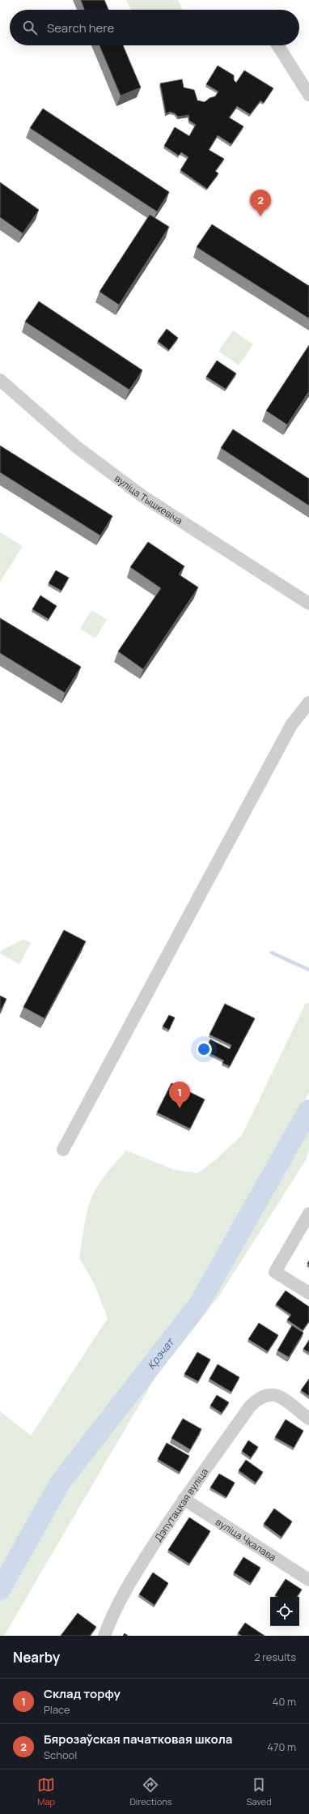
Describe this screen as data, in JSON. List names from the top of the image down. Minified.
{"streets":{"street":["вуліца Тышкевіча","Дэпутацкая вуліца","вуліца Чкалава"]},"crossings":[["Дэпутацкая вуліца","вуліца Чкалава"]],"water":["Крэчат"],"page":{"search":"Search here","pins":["2","1"],"heading":["Nearby","2 results"],"list":[{"mark":"1","name":"Склад торфу","note":"Place","value":"40 m"},{"mark":"2","name":"Бярозаўская пачатковая школа","note":"School","value":"470 m"}],"nav":["Map","Directions","Saved"]}}
